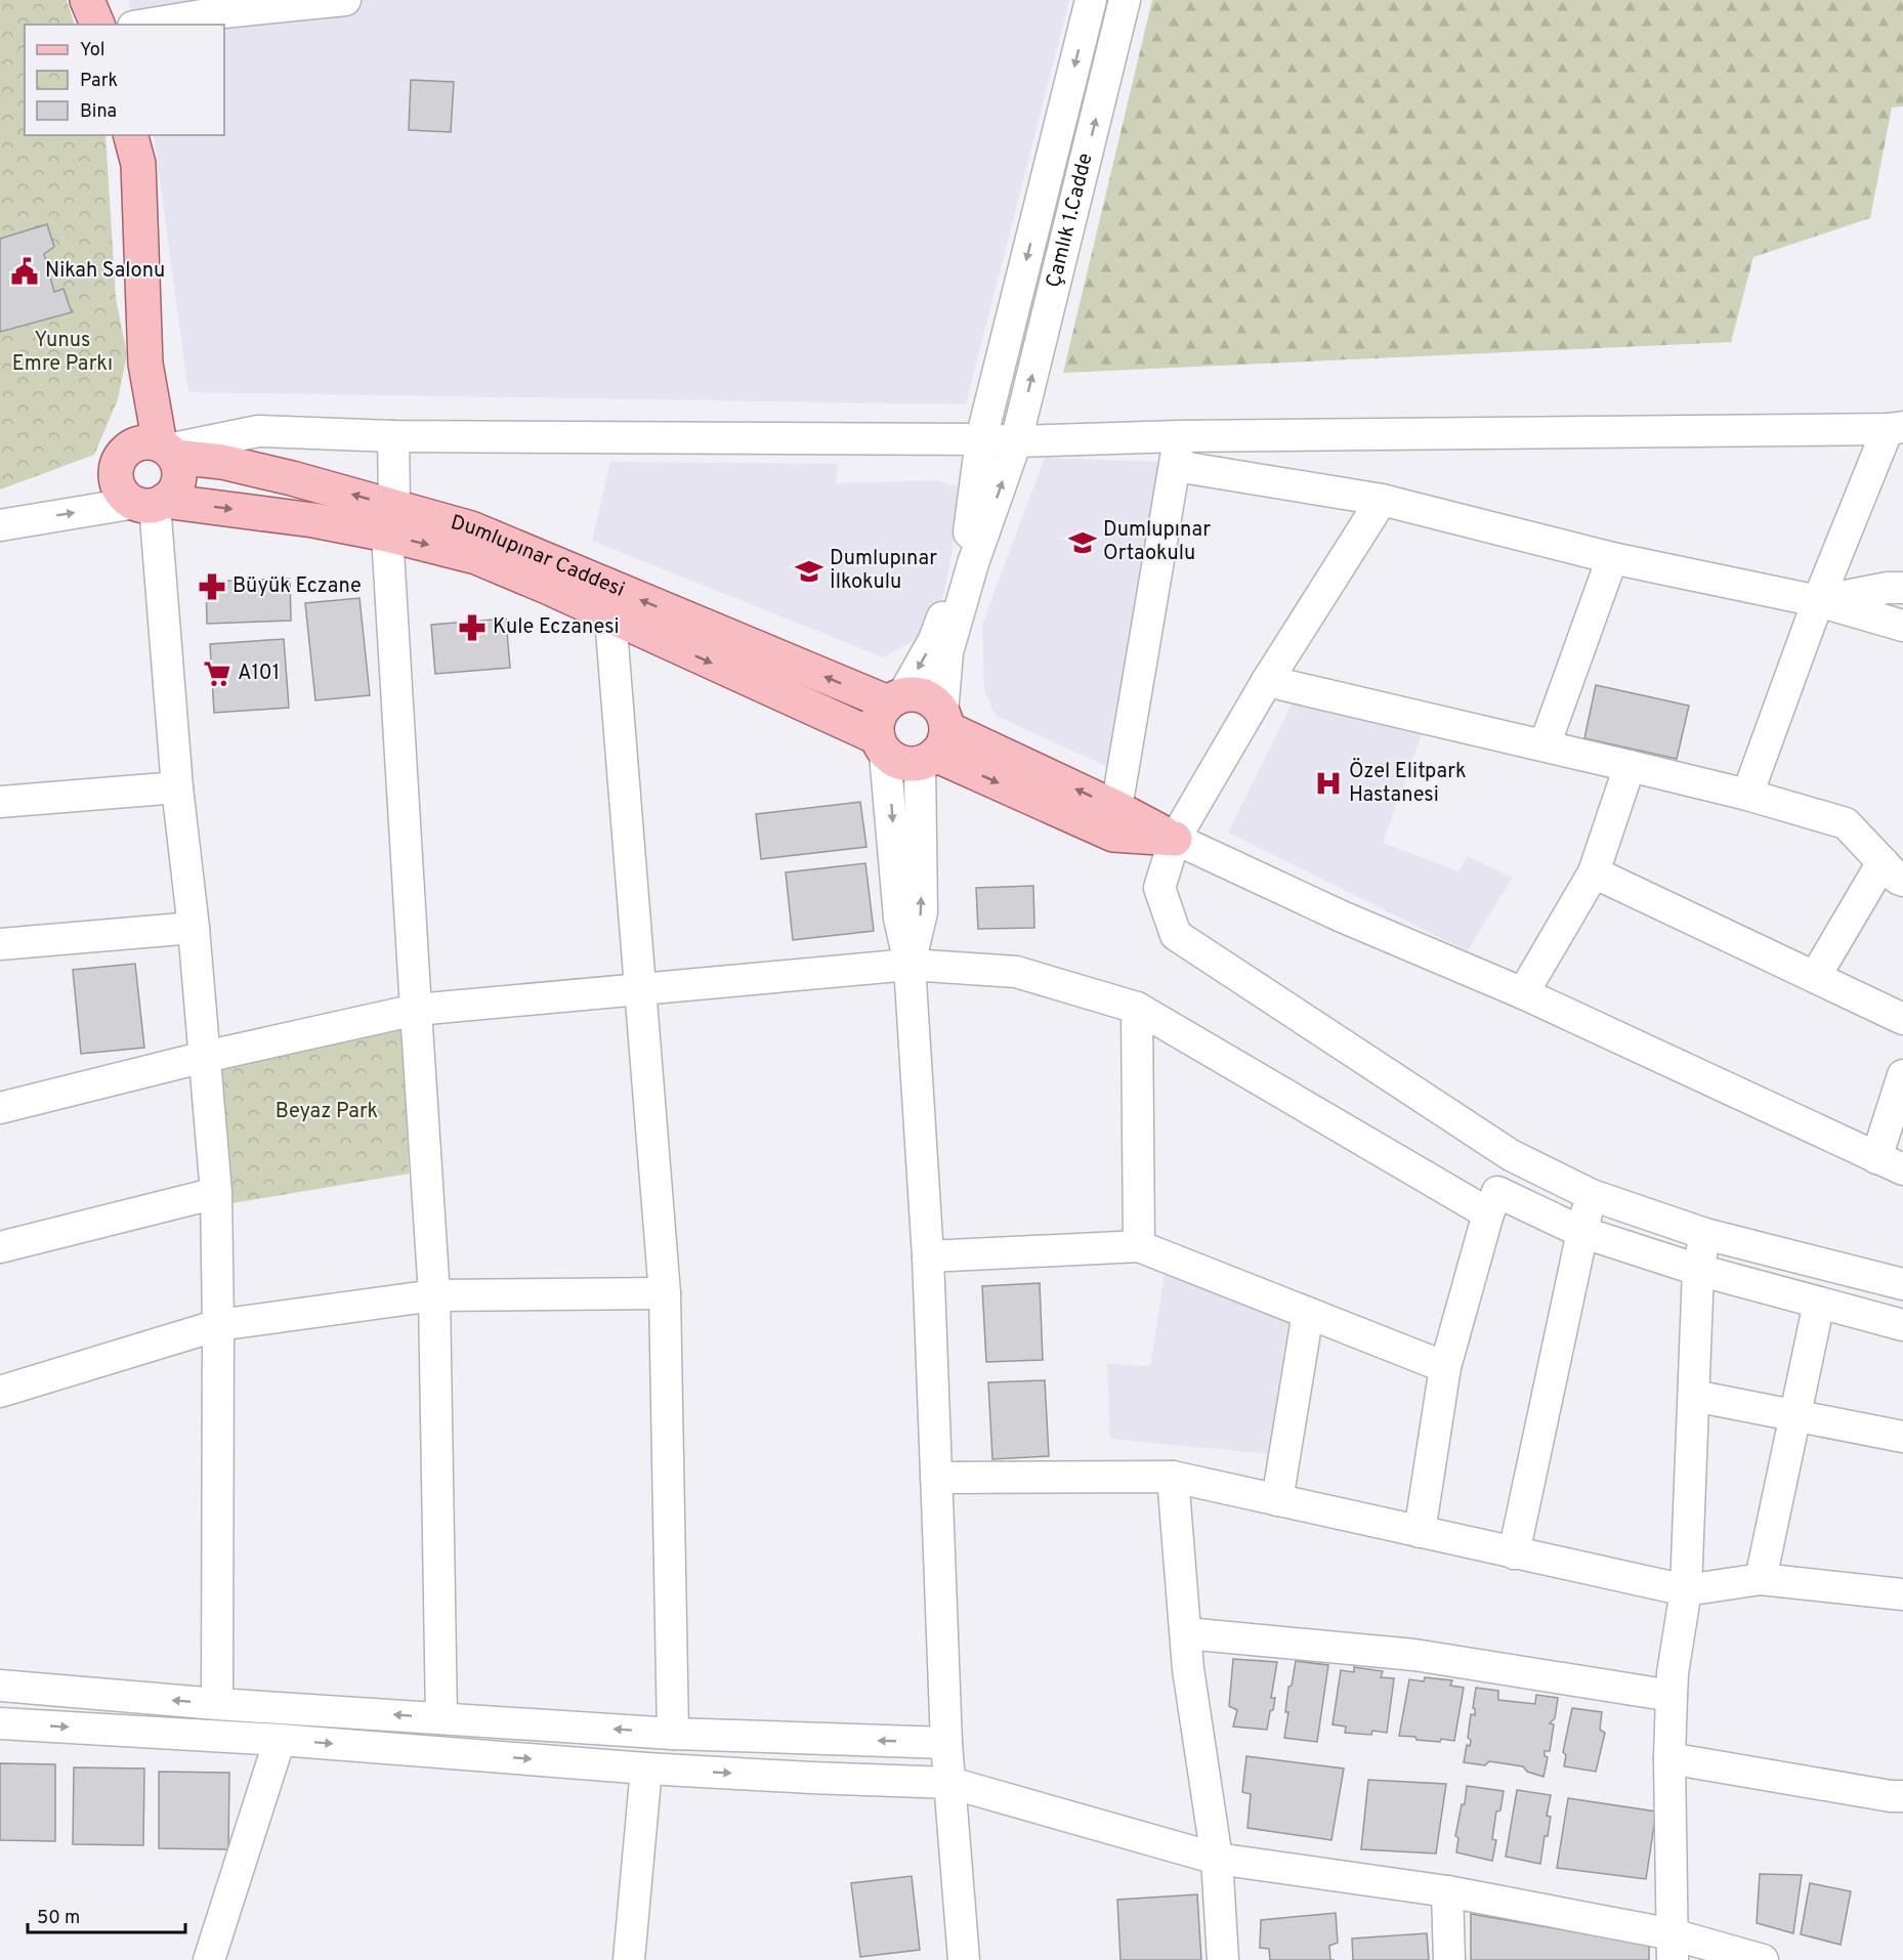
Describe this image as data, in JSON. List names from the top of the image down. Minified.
{"streets":{"main road":["Dumlupınar Caddesi"],"street":["Çamlık 1.Cadde"]},"crossings":[["Çamlık 1.Cadde","Dumlupınar Caddesi"]],"parks":["Yunus Emre Parkı","Beyaz Park"],"places":{"public building":["Nikah Salonu"],"school or university":["Dumlupınar Ortaokulu","Dumlupınar İlkokulu"],"pharmacy":["Büyük Eczane","Kule Eczanesi"],"supermarket":["A101"],"hospital":["Özel Elitpark Hastanesi"]},"legend":["Yol","Park","Bina"],"scale_bar":"50 m"}
